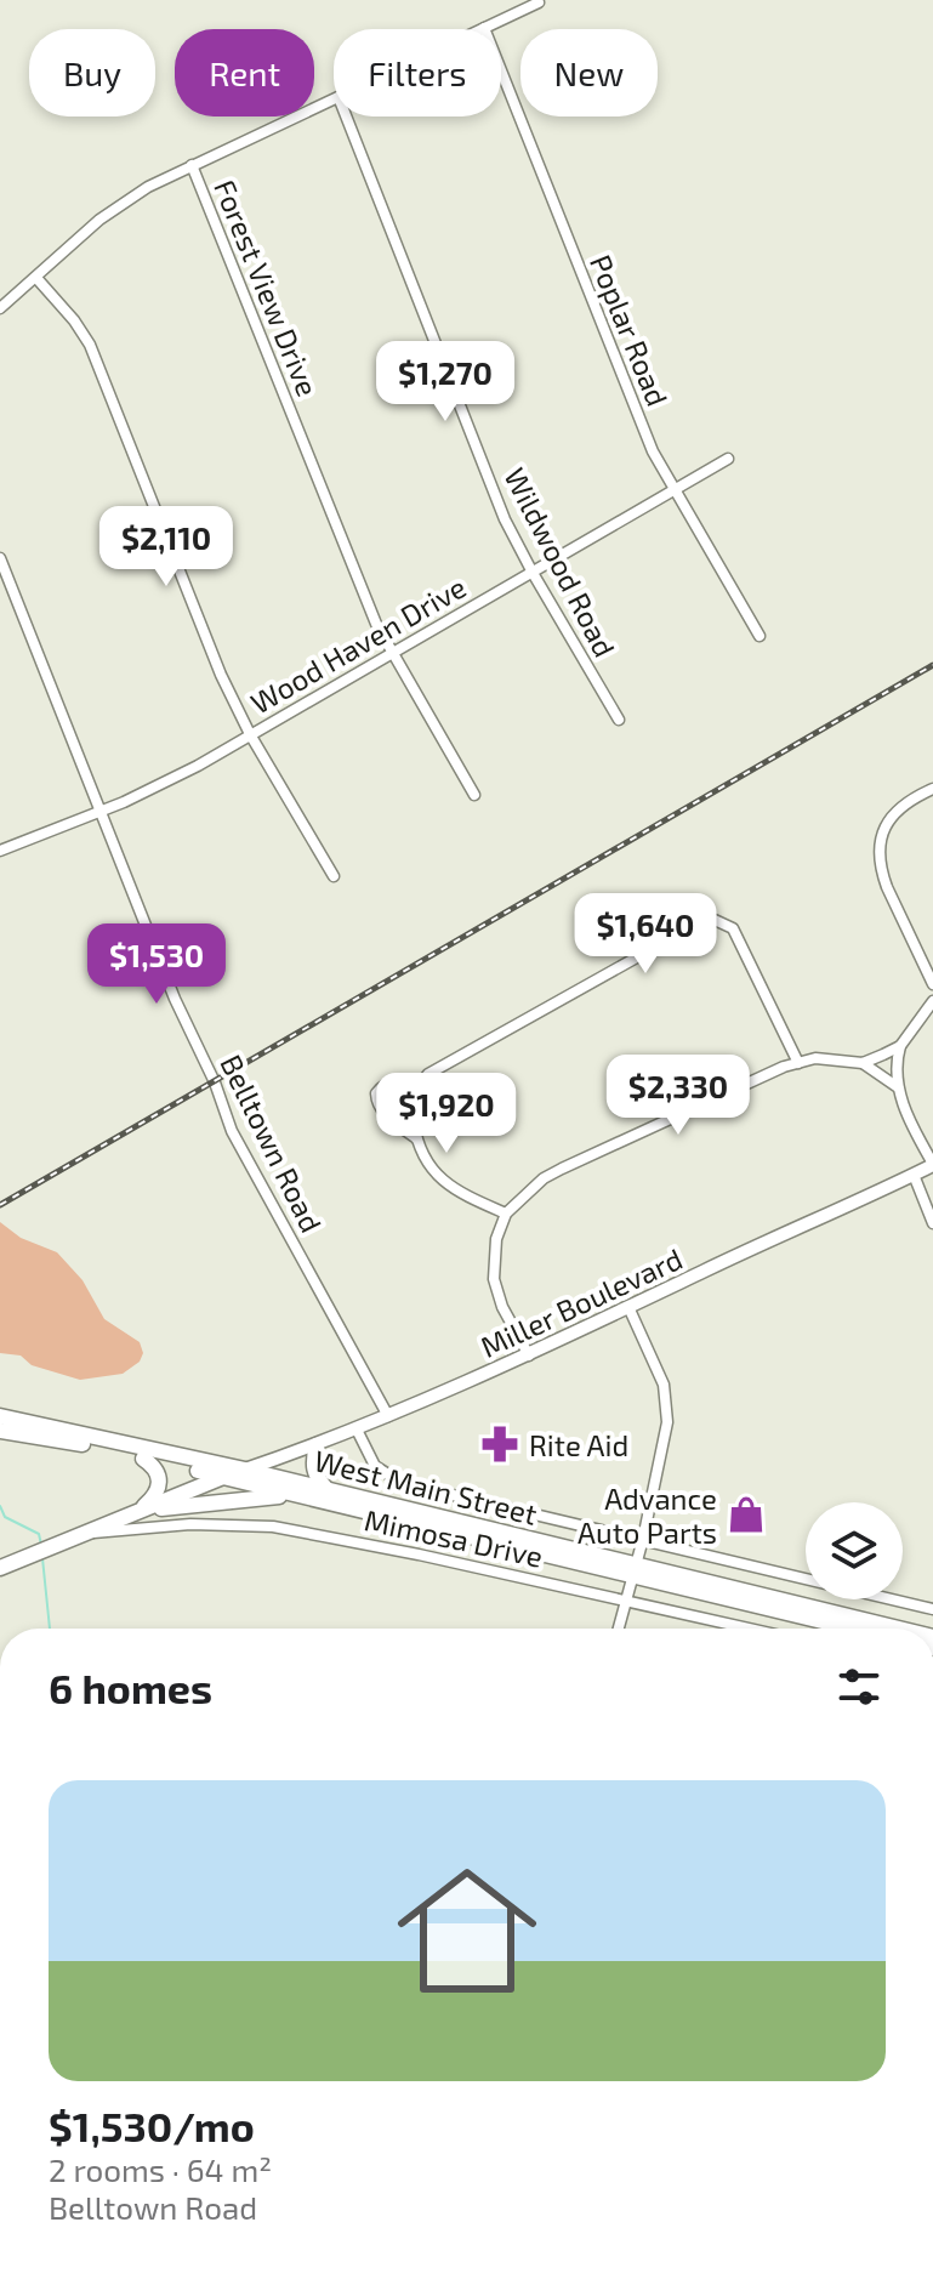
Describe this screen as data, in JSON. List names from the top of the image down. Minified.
{"streets":{"main road":["West Main Street"],"street":["Forest View Drive","Poplar Road","Wildwood Road","Wood Haven Drive","Belltown Road","Miller Boulevard","Mimosa Drive"]},"crossings":[["Forest View Drive","Wood Haven Drive"],["Poplar Road","Wood Haven Drive"],["Wildwood Road","Wood Haven Drive"],["Wood Haven Drive","Belltown Road"],["Belltown Road","Miller Boulevard"],["Miller Boulevard","West Main Street"]],"places":{"pharmacy":["Rite Aid"],"shop":["Advance Auto Parts"]},"page":{"chip":["Buy","Rent","Filters","New"],"price":["$1,270","$2,110","$1,640","$1,530","$2,330","$1,920"],"heading":"6 homes","list":[{"name":"$1,530/mo","note":"2 rooms · 64 m² · Belltown Road"}]}}
